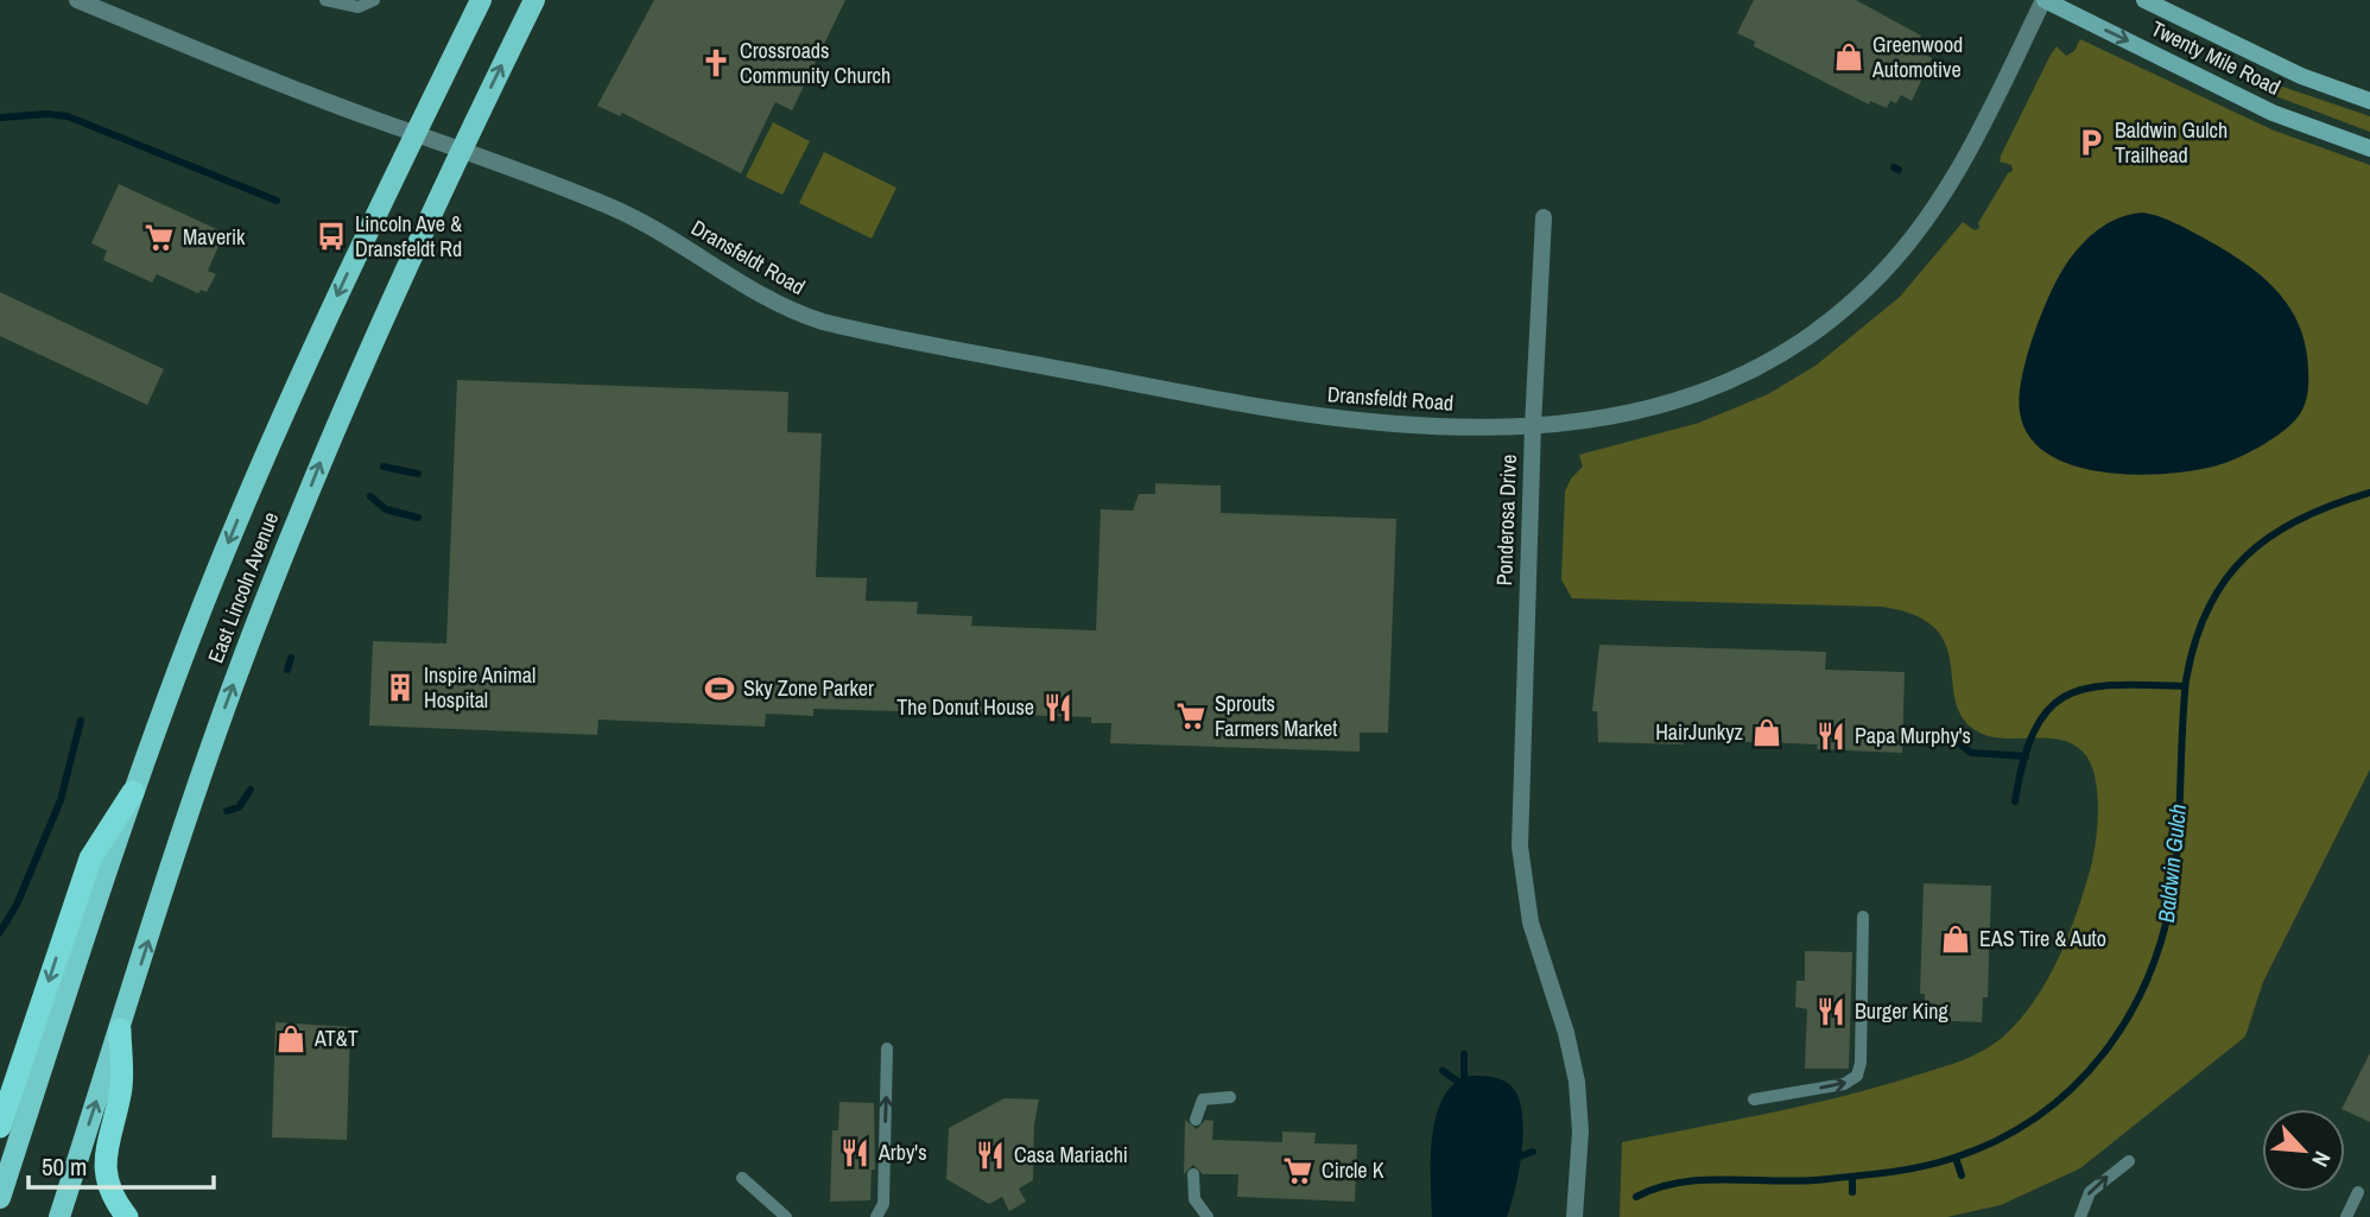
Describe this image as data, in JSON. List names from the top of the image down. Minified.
{"streets":{"main road":["Twenty Mile Road","East Lincoln Avenue"],"street":["Dransfeldt Road","Ponderosa Drive"]},"crossings":[["Twenty Mile Road","Ponderosa Drive"],["Dransfeldt Road","Ponderosa Drive"],["Dransfeldt Road","East Lincoln Avenue"]],"water":["Baldwin Gulch"],"places":{"shop":["Greenwood Automotive","HairJunkyz","EAS Tire & Auto","AT&T"],"church":["Crossroads Community Church"],"parking":["Baldwin Gulch Trailhead"],"bus stop":["Lincoln Ave & Dransfeldt Rd"],"supermarket":["Maverik","Sprouts Farmers Market","Circle K"],"building":["Inspire Animal Hospital"],"sports":["Sky Zone Parker"],"restaurant":["The Donut House","Papa Murphy's","Burger King","Arby's","Casa Mariachi"]},"scale_bar":"50 m","north":"bottom right"}
